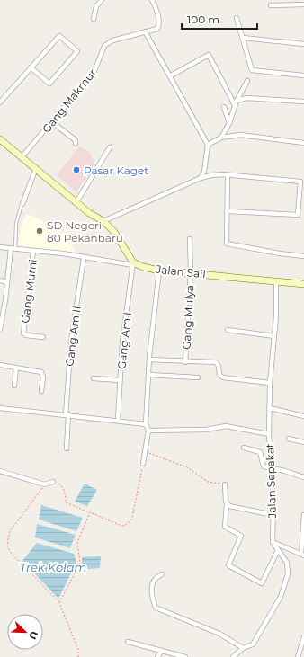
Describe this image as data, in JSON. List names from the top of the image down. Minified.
{"streets":{"street":["Gang Makmur","Jalan Sail","Gang Murni","Gang Mulya","Gang Am II","Gang Am I","Jalan Sepakat"]},"crossings":[["Jalan Sail","Gang Mulya"],["Jalan Sail","Gang Am I"],["Jalan Sail","Jalan Sepakat"],["Gang Mulya","Jalan Sepakat"]],"water":["Trek Kolam"],"places":["Pasar Kaget","SD Negeri 80 Pekanbaru"],"scale_bar":"100 m","north":"bottom right"}
